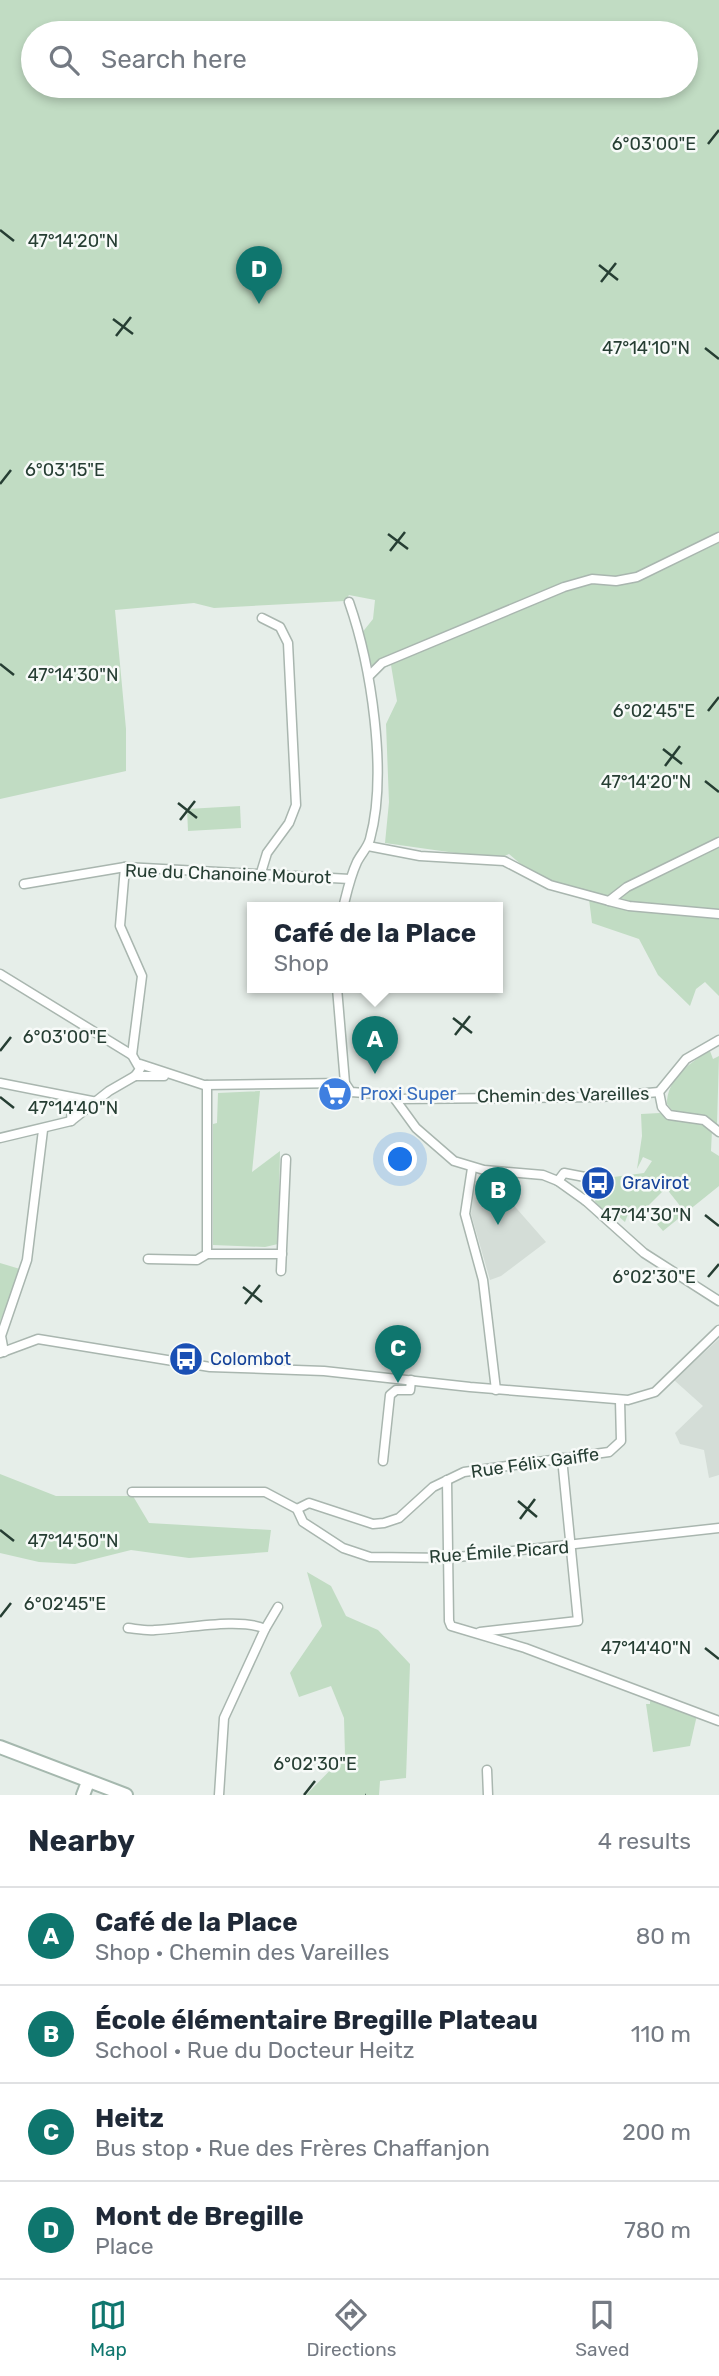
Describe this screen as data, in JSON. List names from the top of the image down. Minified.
{"streets":{"street":["Rue du Chanoine Mourot","Chemin des Vareilles","Rue Félix Gaiffe","Rue Émile Picard"]},"crossings":[["Rue Félix Gaiffe","Rue Émile Picard"]],"places":{"supermarket":["Proxi Super"],"bus stop":["Gravirot","Colombot"]},"page":{"search":"Search here","pins":["D","A","B","C"],"popup":["Café de la Place","Shop"],"heading":["Nearby","4 results"],"list":[{"mark":"A","name":"Café de la Place","note":"Shop · Chemin des Vareilles","value":"80 m"},{"mark":"B","name":"École élémentaire Bregille Plateau","note":"School · Rue du Docteur Heitz","value":"110 m"},{"mark":"C","name":"Heitz","note":"Bus stop · Rue des Frères Chaffanjon","value":"200 m"},{"mark":"D","name":"Mont de Bregille","note":"Place","value":"780 m"}],"nav":["Map","Directions","Saved"]},"coordinates":["6°03'00\"E","47°14'20\"N","47°14'10\"N","6°03'15\"E","47°14'30\"N","6°02'45\"E","47°14'40\"N","6°02'30\"E","47°14'50\"N"]}
